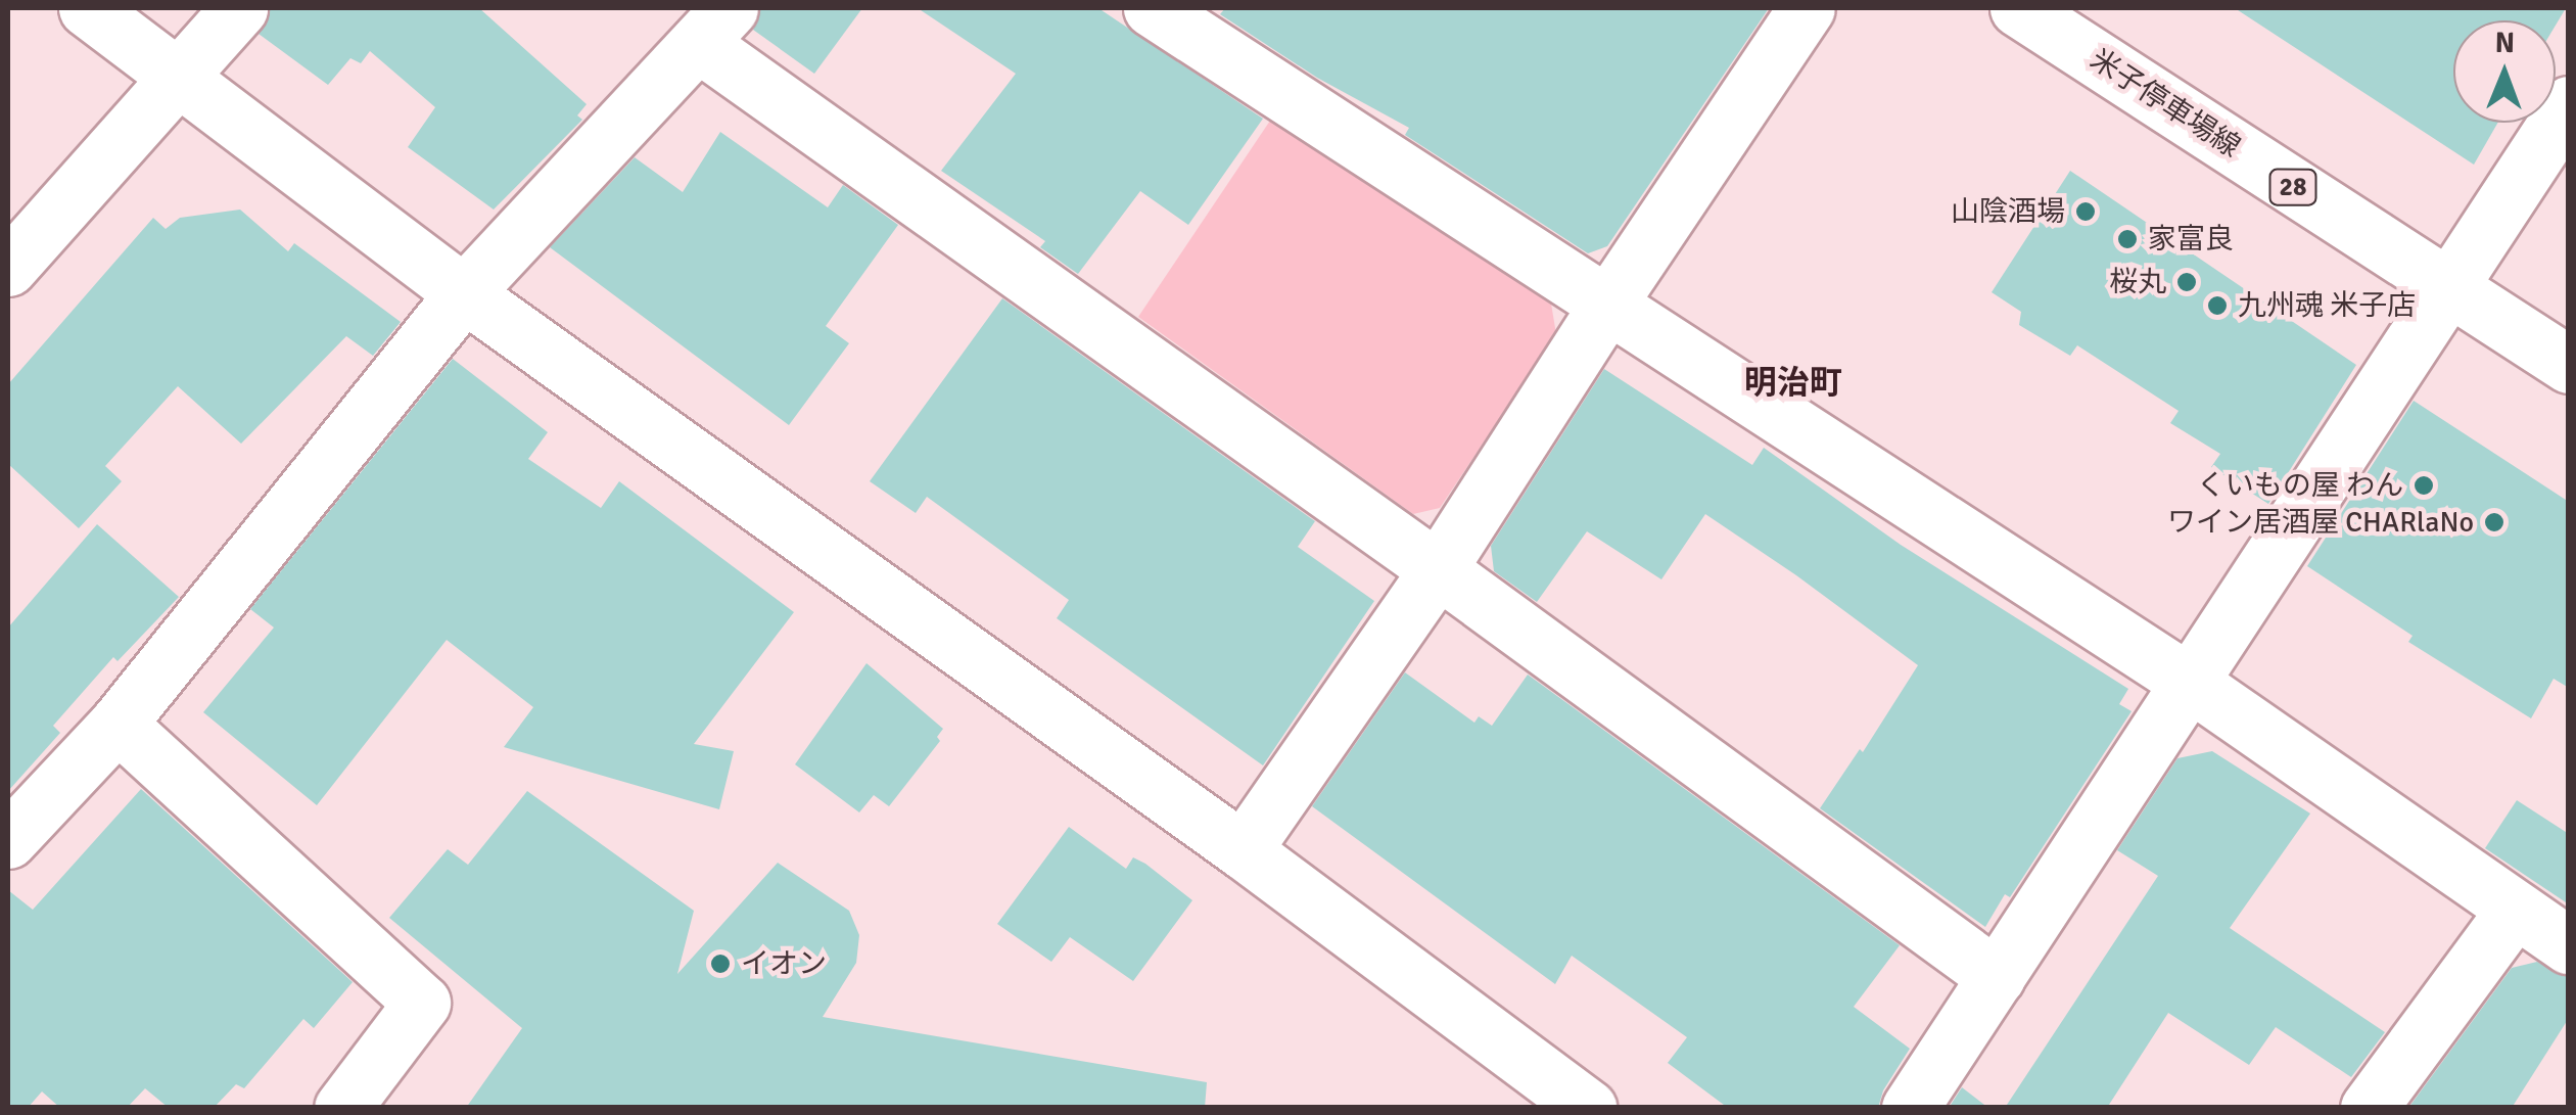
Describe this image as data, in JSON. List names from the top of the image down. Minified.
{"streets":{"street":["米子停車場線","28"]},"districts":["明治町"],"places":["山陰酒場","家富良","桜丸","九州魂 米子店","くいもの屋 わん","ワイン居酒屋 CHARlaNo","イオン"],"north":"top"}
